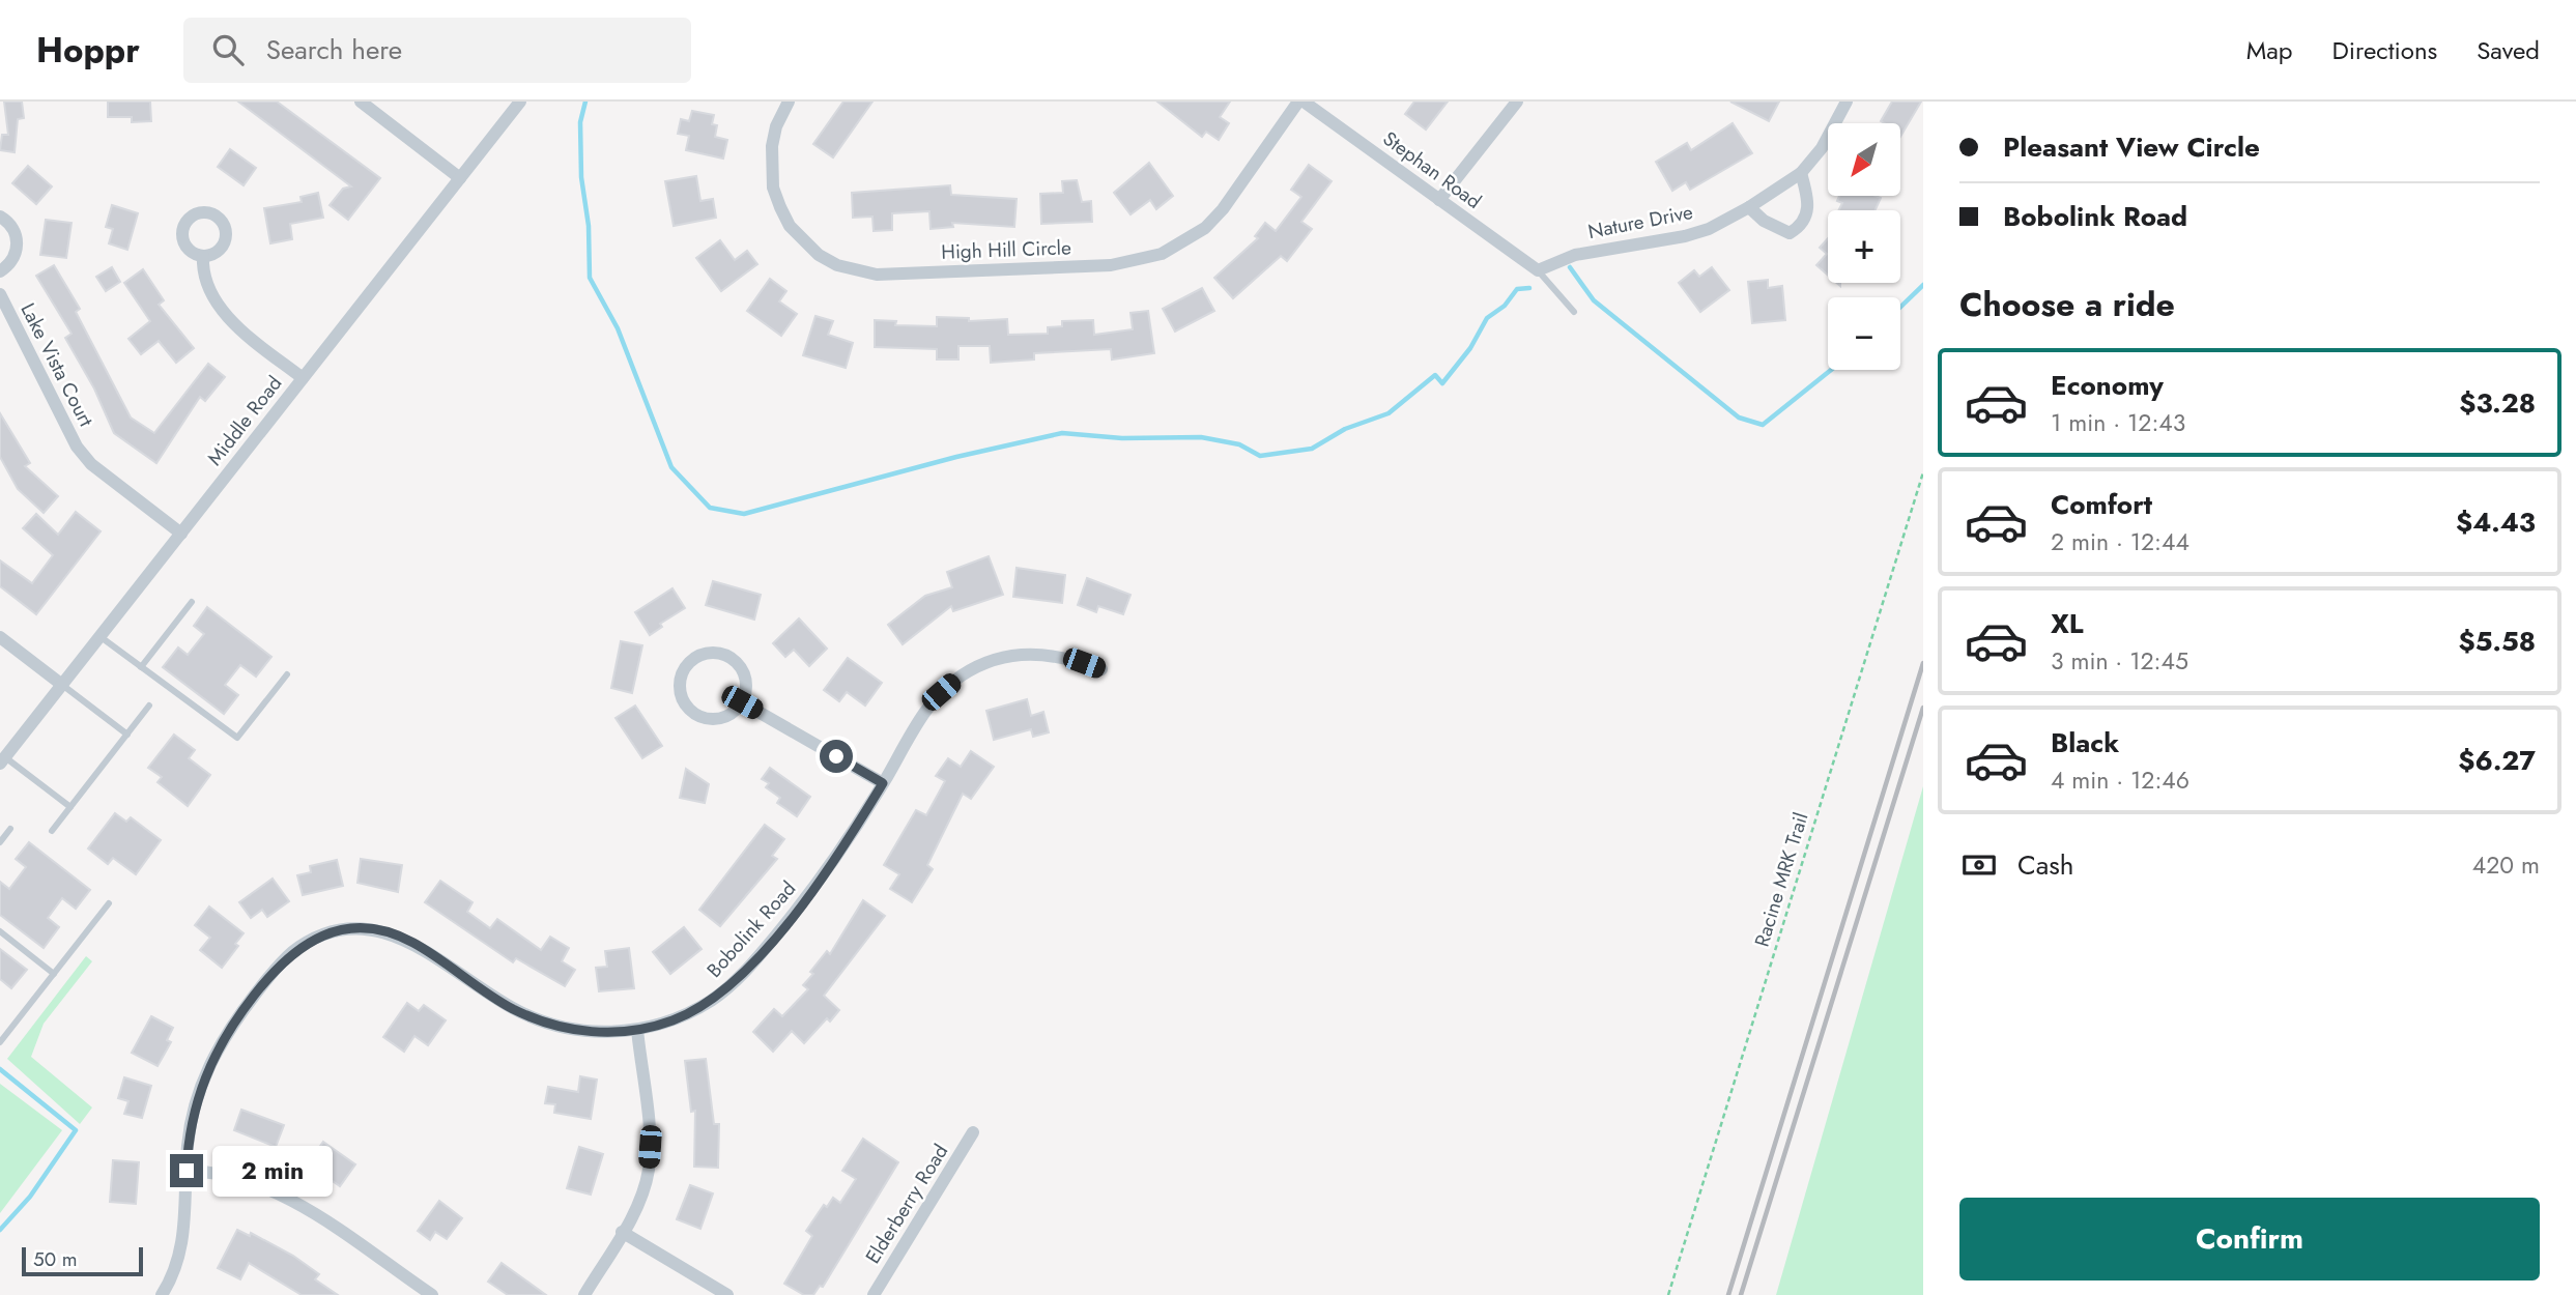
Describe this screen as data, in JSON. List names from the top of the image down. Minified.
{"streets":{"street":["Stephan Road","Nature Drive","High Hill Circle","Lake Vista Court","Middle Road","Bobolink Road","Elderberry Road"],"path":["Racine MRK Trail"]},"crossings":[["Stephan Road","Nature Drive"],["Stephan Road","High Hill Circle"],["Lake Vista Court","Middle Road"]],"scale_bar":"50 m","north":"bottom left","page":{"header":"Hoppr","search":"Search here","nav":["Map","Directions","Saved"],"banner":["Pleasant View Circle","Bobolink Road"],"map_buttons":["+","−"],"heading":"Choose a ride","list":[{"name":"Economy","note":"1 min · 12:43","value":"$3.28"},{"name":"Comfort","note":"2 min · 12:44","value":"$4.43"},{"name":"XL","note":"3 min · 12:45","value":"$5.58"},{"name":"Black","note":"4 min · 12:46","value":"$6.27"}],"pay":["Cash","420 m"],"bubble":"2 min","buttons":"Confirm","scale":"50 m"}}
